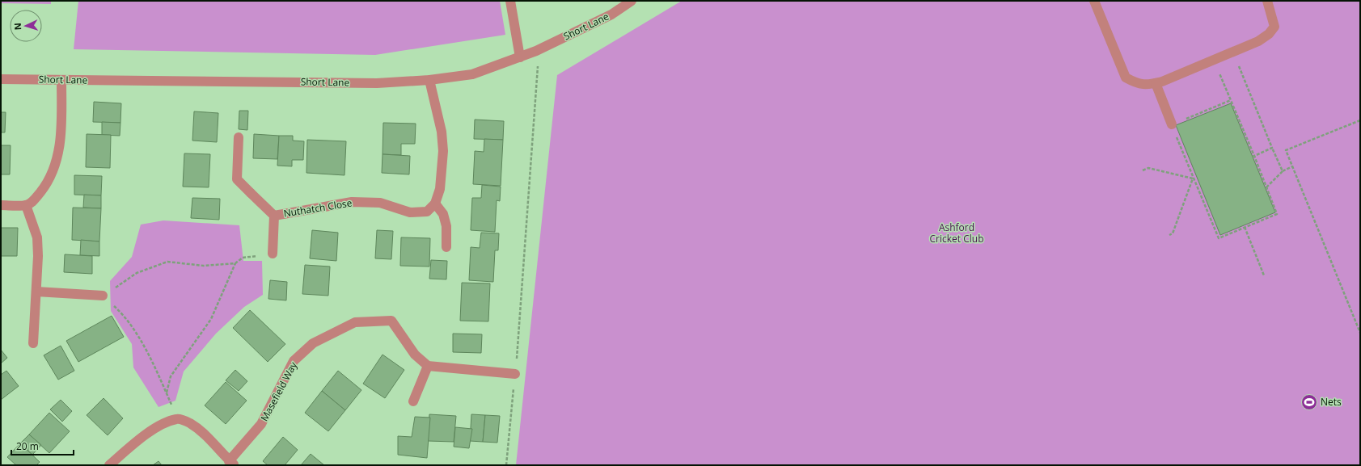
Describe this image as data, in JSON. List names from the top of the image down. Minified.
{"streets":{"street":["Short Lane","Nuthatch Close","Masefield Way"]},"parks":["Ashford Cricket Club"],"places":{"sports":["Nets"]},"scale_bar":"20 m","north":"left"}
